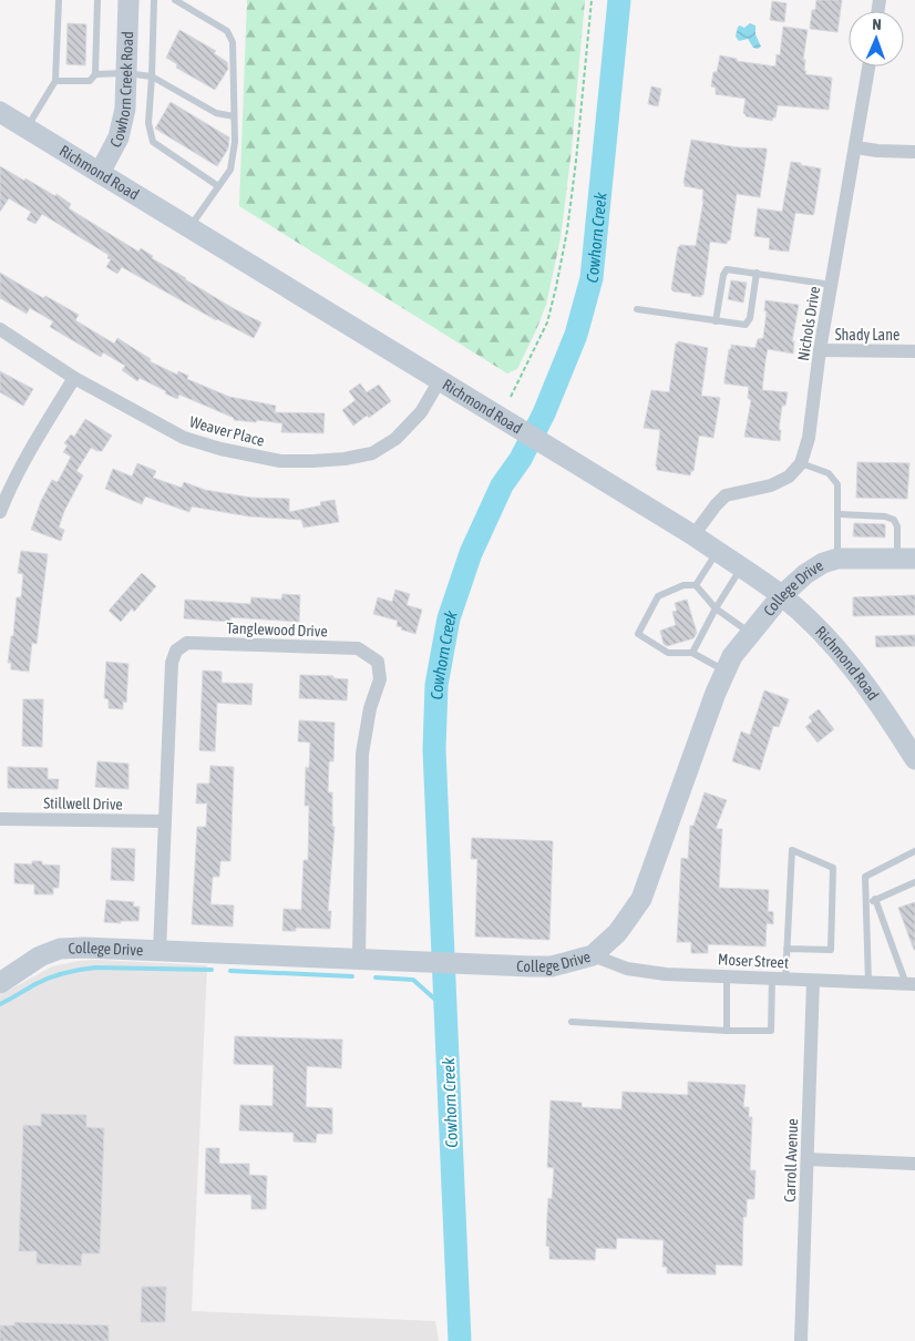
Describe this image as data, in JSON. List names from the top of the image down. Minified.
{"streets":{"street":["Cowhorn Creek Road","Richmond Road","Nichols Drive","Shady Lane","Weaver Place","College Drive","Tanglewood Drive","Stillwell Drive","Moser Street","Carroll Avenue"]},"crossings":[["Cowhorn Creek Road","Richmond Road"],["Richmond Road","Weaver Place"],["Richmond Road","College Drive"],["Nichols Drive","Shady Lane"],["College Drive","Tanglewood Drive"],["College Drive","Moser Street"],["Tanglewood Drive","Stillwell Drive"],["Moser Street","Carroll Avenue"]],"water":["Cowhorn Creek"],"north":"top"}
